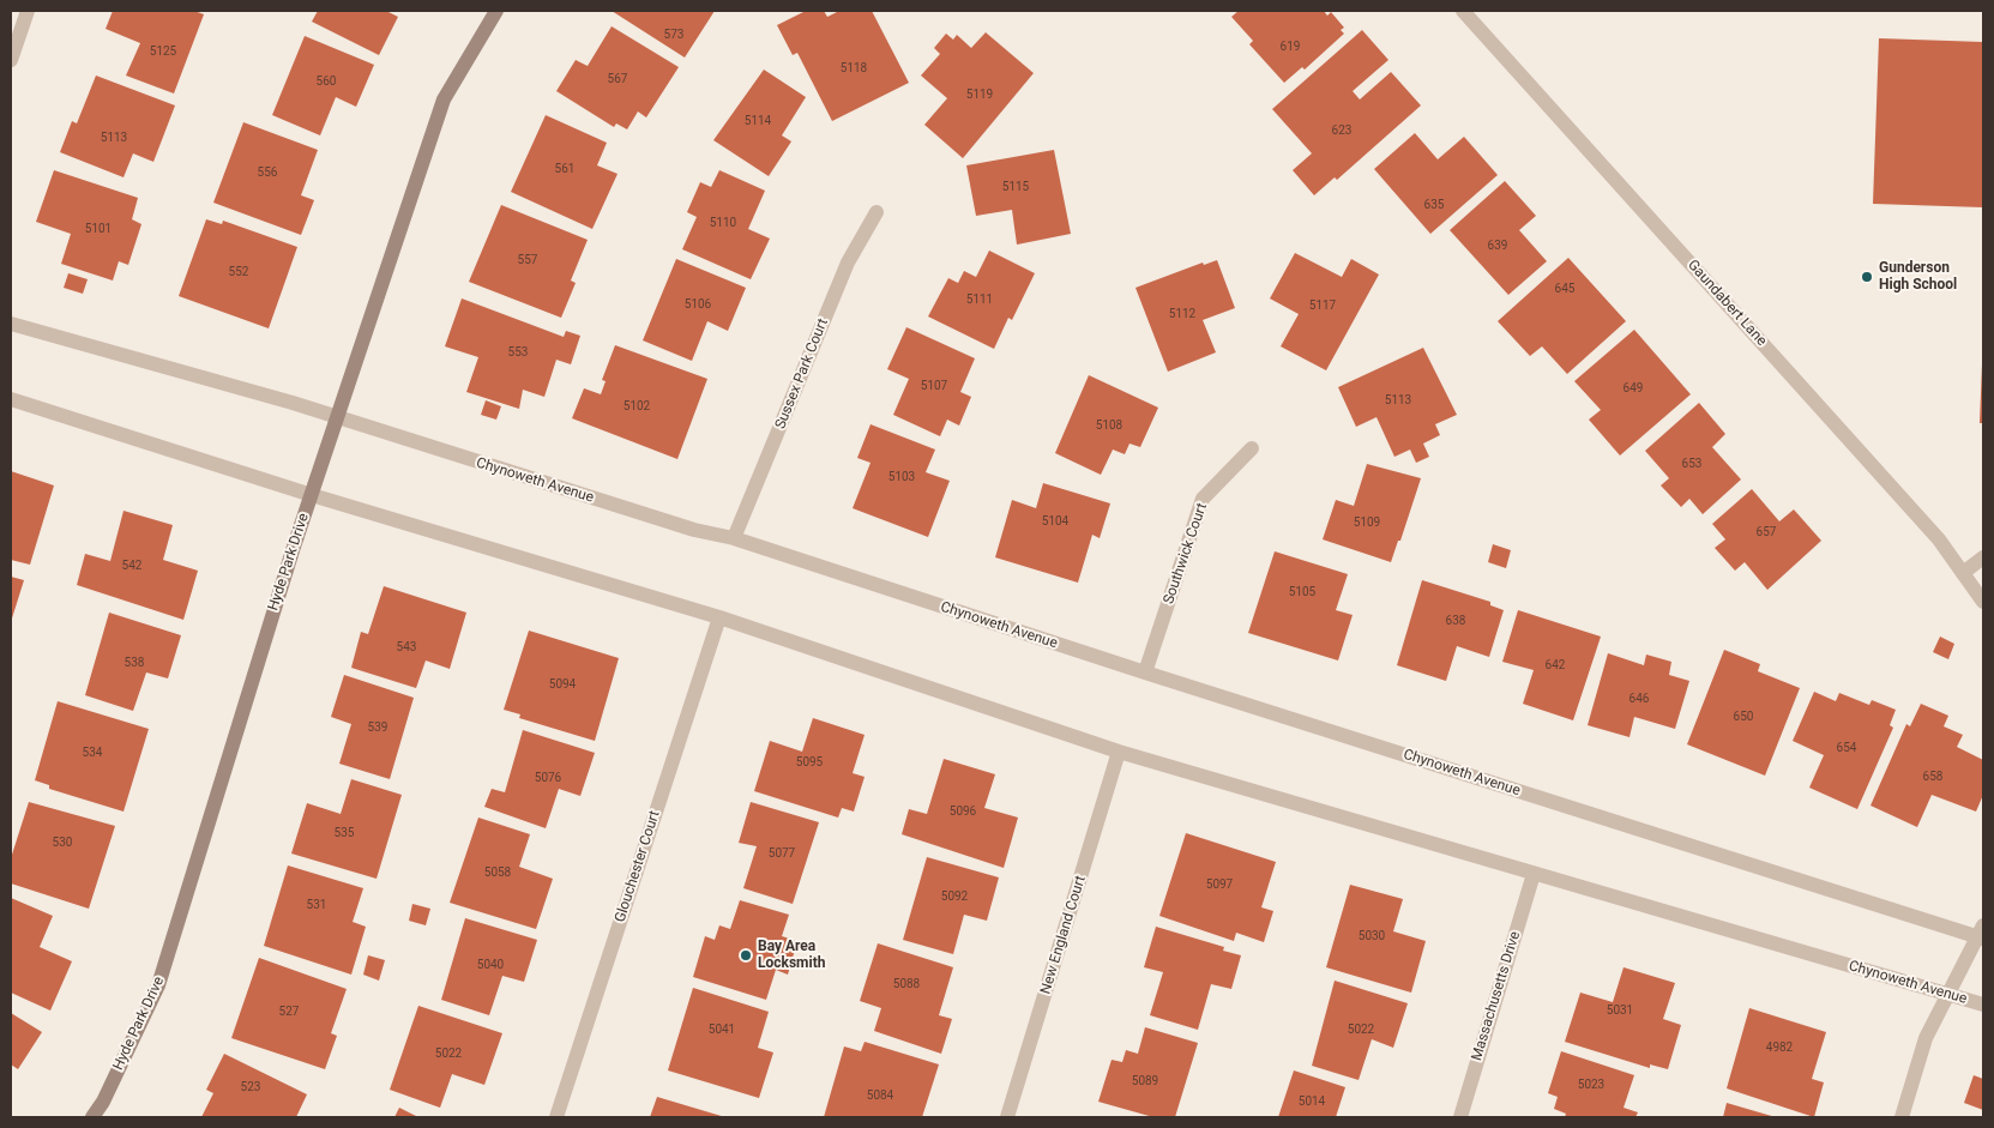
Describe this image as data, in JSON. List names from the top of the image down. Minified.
{"streets":{"street":["Gaundabert Lane","Sussex Park Court","Chynoweth Avenue","Southwick Court","Hyde Park Drive","Glouchester Court","New England Court","Massachusetts Drive"]},"crossings":[["Sussex Park Court","Chynoweth Avenue"],["Chynoweth Avenue","Southwick Court"],["Chynoweth Avenue","Hyde Park Drive"],["Chynoweth Avenue","Glouchester Court"],["Chynoweth Avenue","New England Court"],["Chynoweth Avenue","Massachusetts Drive"]],"places":["Gunderson High School","Bay Area Locksmith"],"house_numbers":["573","619","5125","5118","567","560","5119","5114","623","5113","561","556","5115","635","5110","5101","639","557","552","645","5111","5106","5117","5112","553","5107","649","5113","5102","5108","653","5103","5104","5109","657","542","5105","638","543","538","642","5094","646","650","539","654","534","5095","658","5076","5096","535","530","5077","5058","5097","5092","531","5030","5040","5088","5031","527","5041","5022","4982","5022","5089","5023","523","5084","5014"]}
